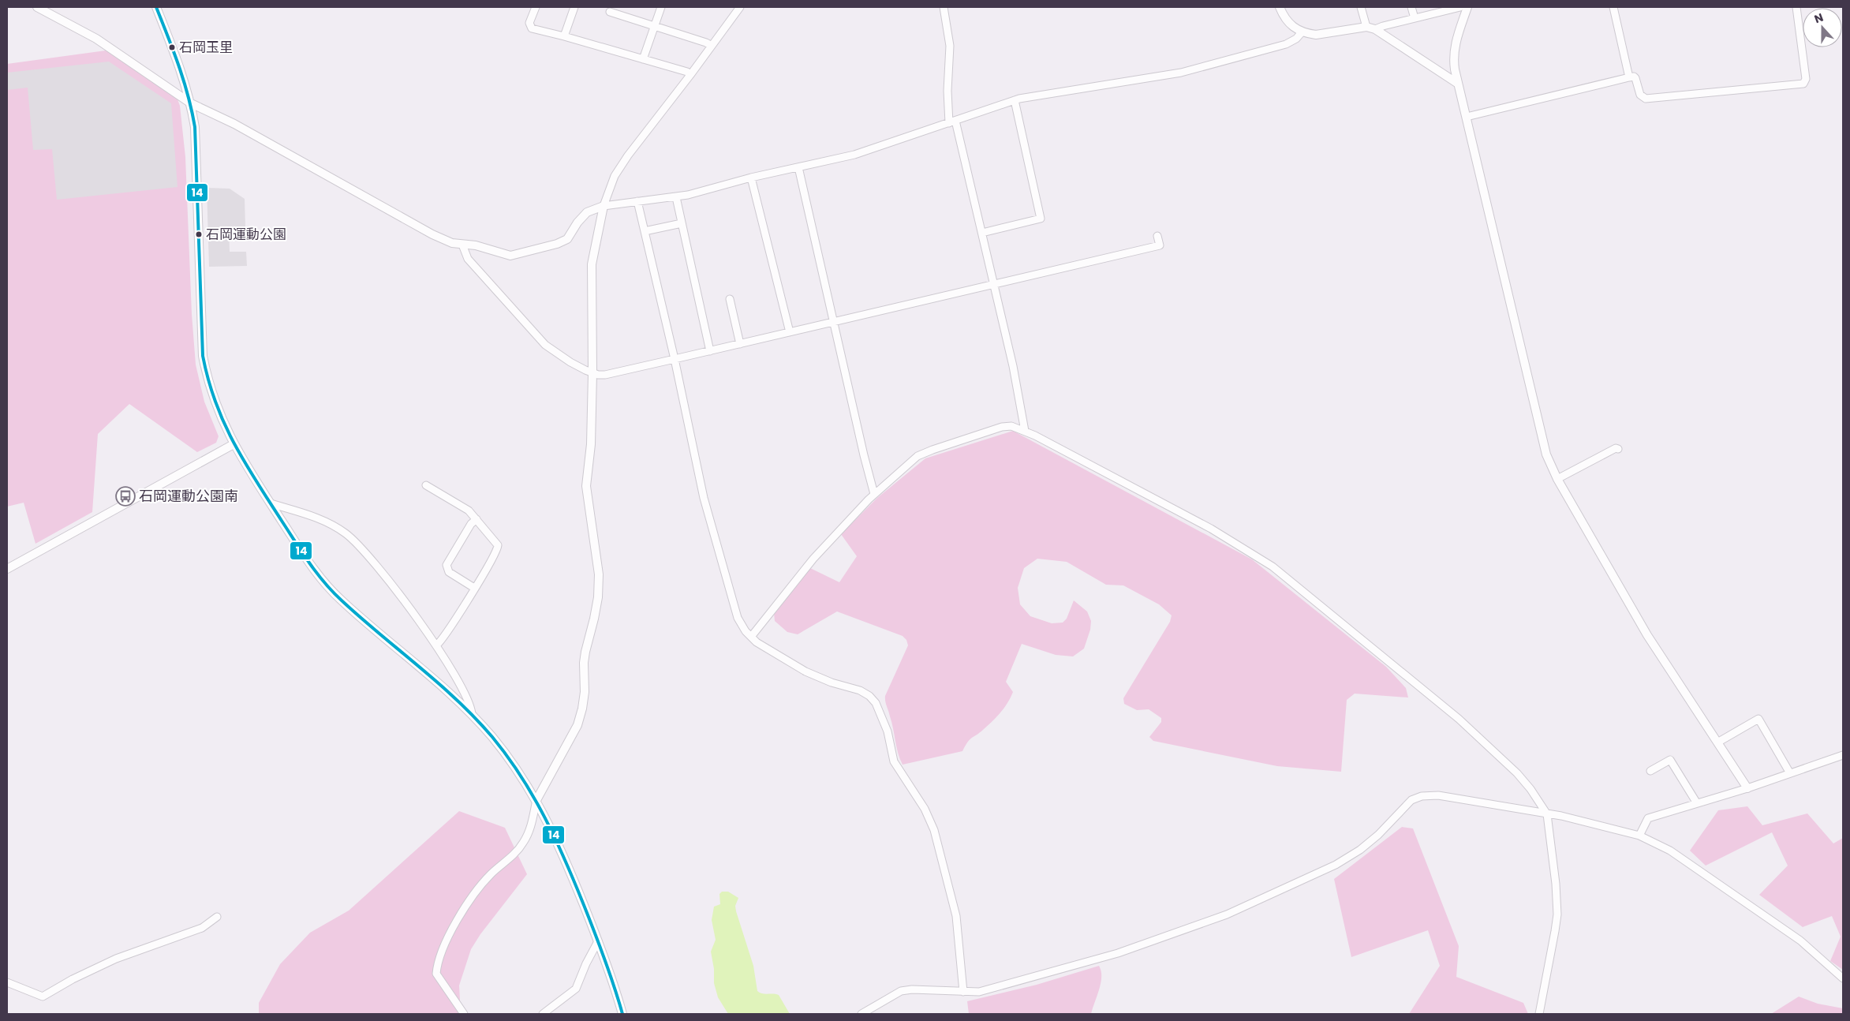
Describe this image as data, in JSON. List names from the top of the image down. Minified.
{"places":{"other":["石岡玉里","石岡運動公園"],"bus stop":["石岡運動公園南"]},"lines":["transit line 14"],"north":"top"}
